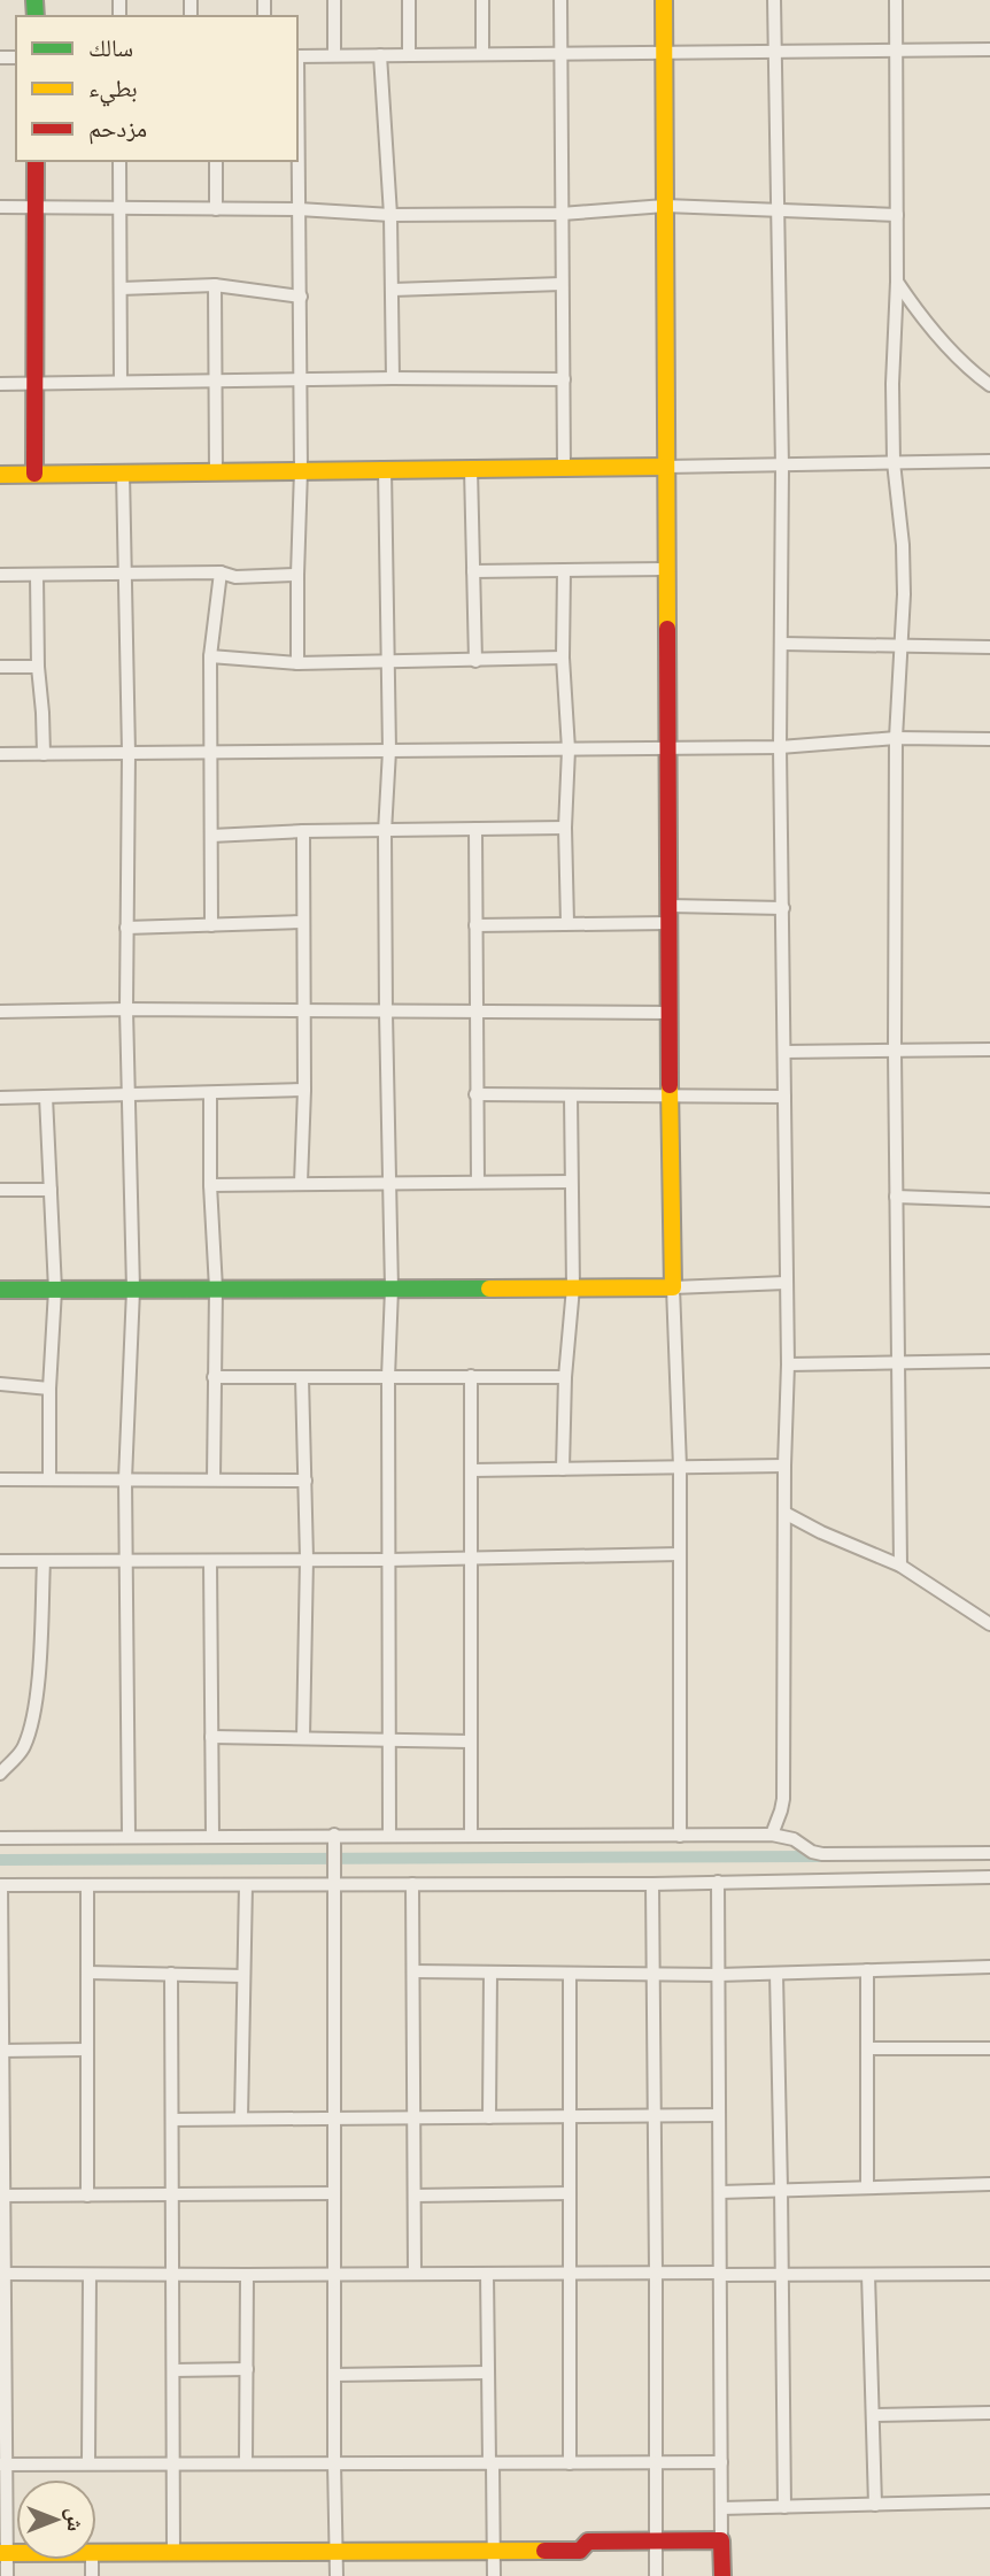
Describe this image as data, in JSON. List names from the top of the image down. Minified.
{"legend":["سالك","بطيء","مزدحم"],"north":"right"}
